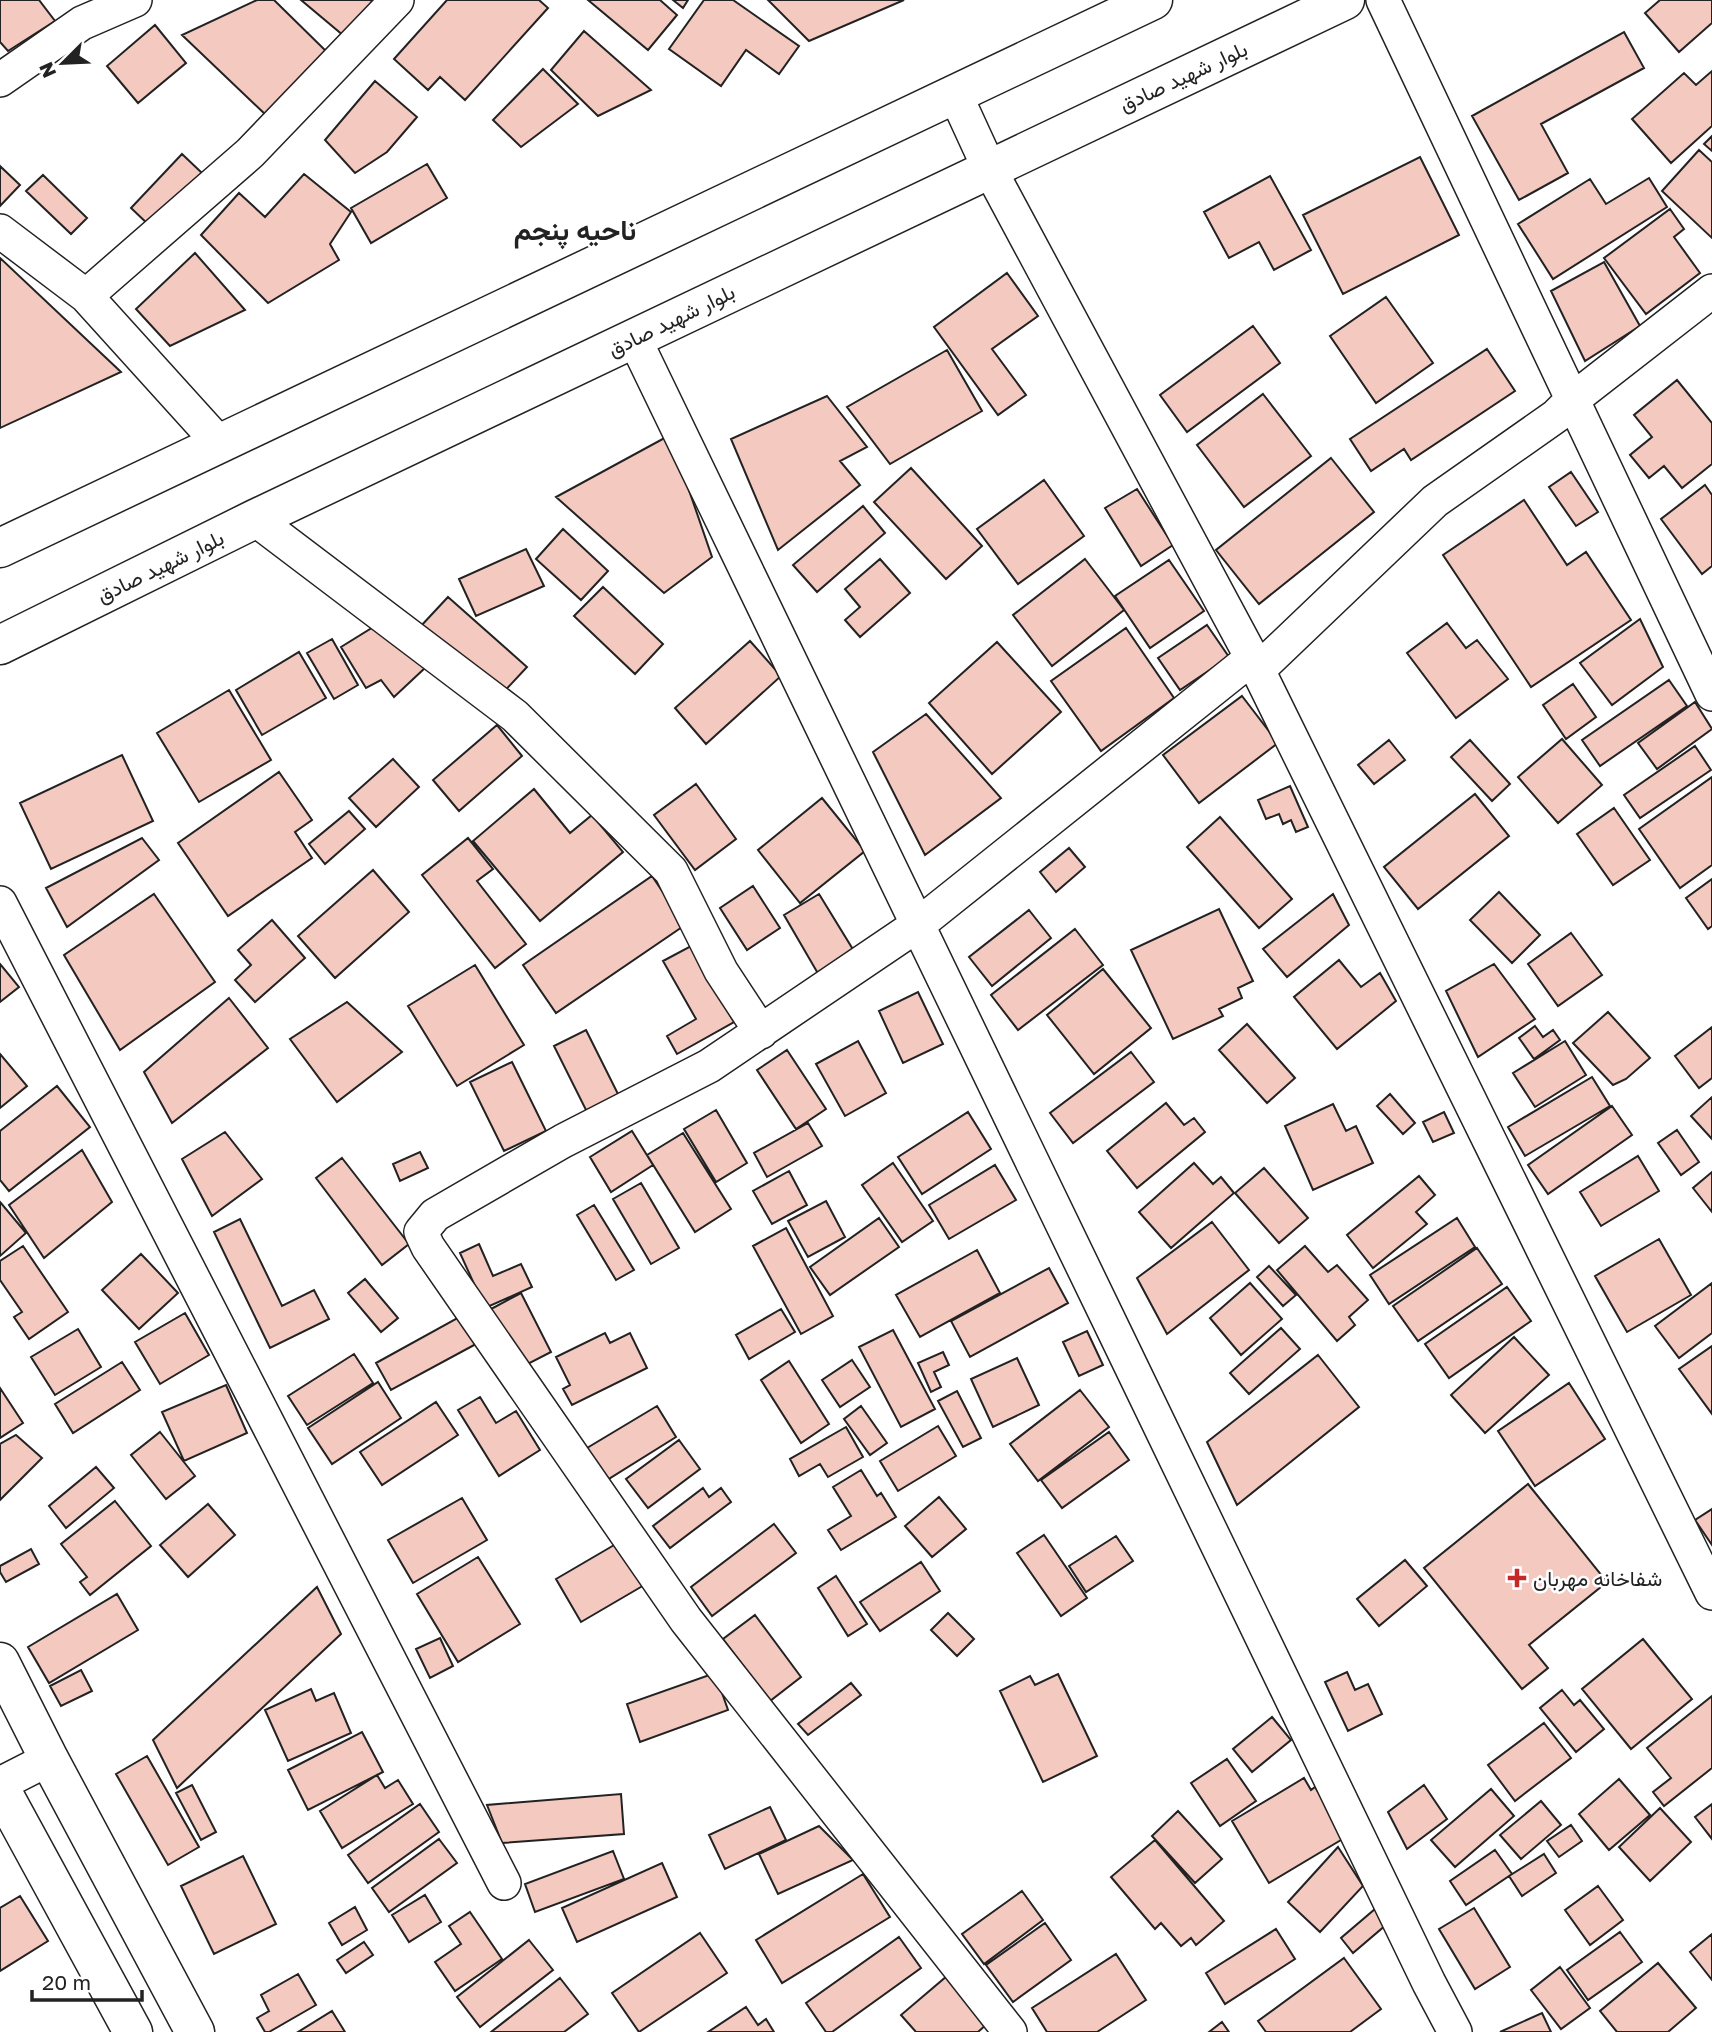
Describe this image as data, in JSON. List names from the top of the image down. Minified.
{"streets":{"main road":["بلوار شهید صادق"]},"districts":["ناحیه پنجم"],"places":{"health":["شفاخانه مهربان"]},"scale_bar":"20 m","north":"bottom left"}
